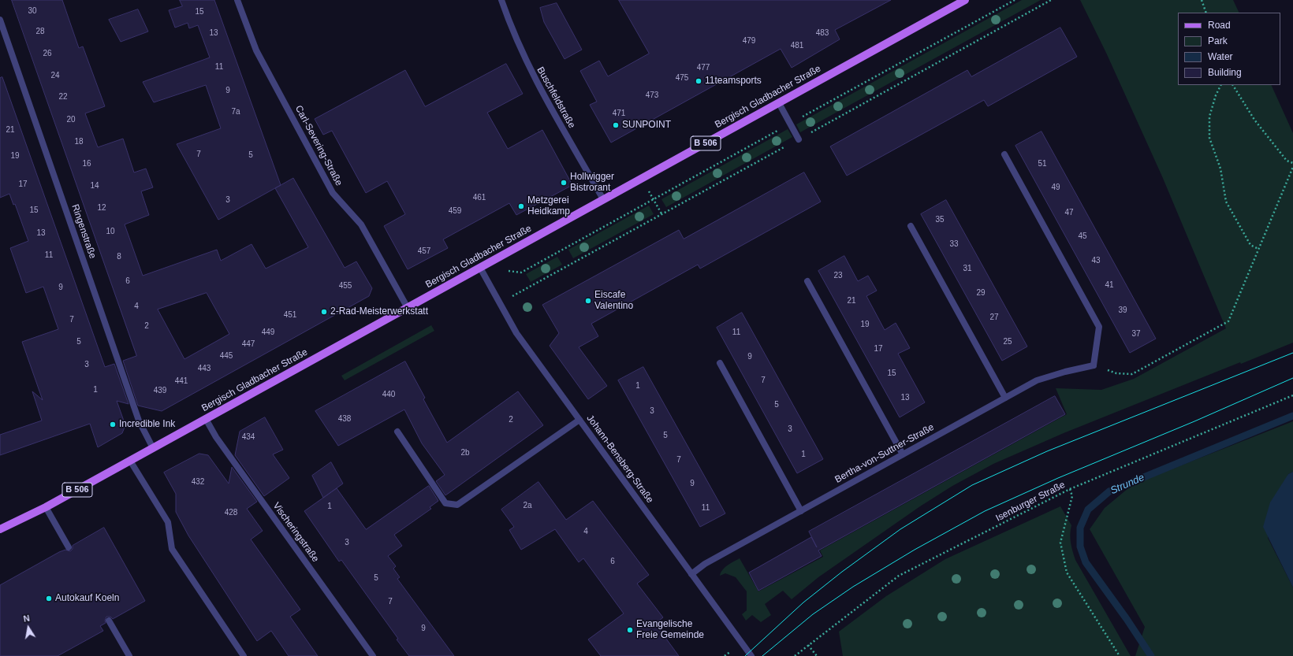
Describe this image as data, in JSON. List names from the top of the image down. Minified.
{"streets":{"main road":["Bergisch Gladbacher Straße","B 506"],"street":["Buschfeldstraße","Carl-Severing-Straße","Ringenstraße","Bertha-von-Suttner-Straße","Johann-Bensberg-Straße","Vischeringstraße"],"path":["Isenburger Straße"]},"crossings":[["Bergisch Gladbacher Straße","Buschfeldstraße"],["Bergisch Gladbacher Straße","Carl-Severing-Straße"],["Bergisch Gladbacher Straße","Ringenstraße"],["Bergisch Gladbacher Straße","Johann-Bensberg-Straße"],["Bergisch Gladbacher Straße","Vischeringstraße"],["Bertha-von-Suttner-Straße","Johann-Bensberg-Straße"]],"water":["Strunde"],"places":["11teamsports","SUNPOINT","Hollwigger Bistrorant","Metzgerei Heidkamp","Eiscafe Valentino","2-Rad-Meisterwerkstatt","Incredible Ink","Autokauf Koeln","Evangelische Freie Gemeinde"],"house_numbers":["30","15","28","13","483","479","481","26","11","477","24","475","9","473","22","7a","471","20","21","18","7","5","19","16","51","17","14","49","461","3","12","15","459","47","35","10","13","45","33","457","11","8","43","31","23","6","41","455","9","29","21","4","39","451","27","7","19","2","449","11","37","5","25","447","17","445","9","3","443","15","7","441","1","1","439","440","13","5","3","438","2","3","5","434","2b","1","7","432","9","2a","1","11","428","4","3","6","5","7","9"],"legend":["Road","Park","Water","Building"],"north":"top"}
